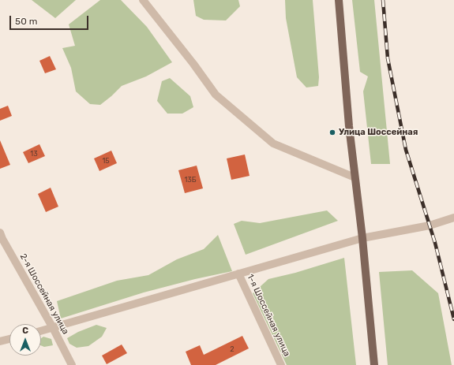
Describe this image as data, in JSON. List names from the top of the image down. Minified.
{"streets":{"street":["2-я Шоссейная улица","1-я Шоссейная улица"]},"places":["Улица Шоссейная"],"house_numbers":["13","15","13Б","2"],"scale_bar":"50 m","north":"top"}
